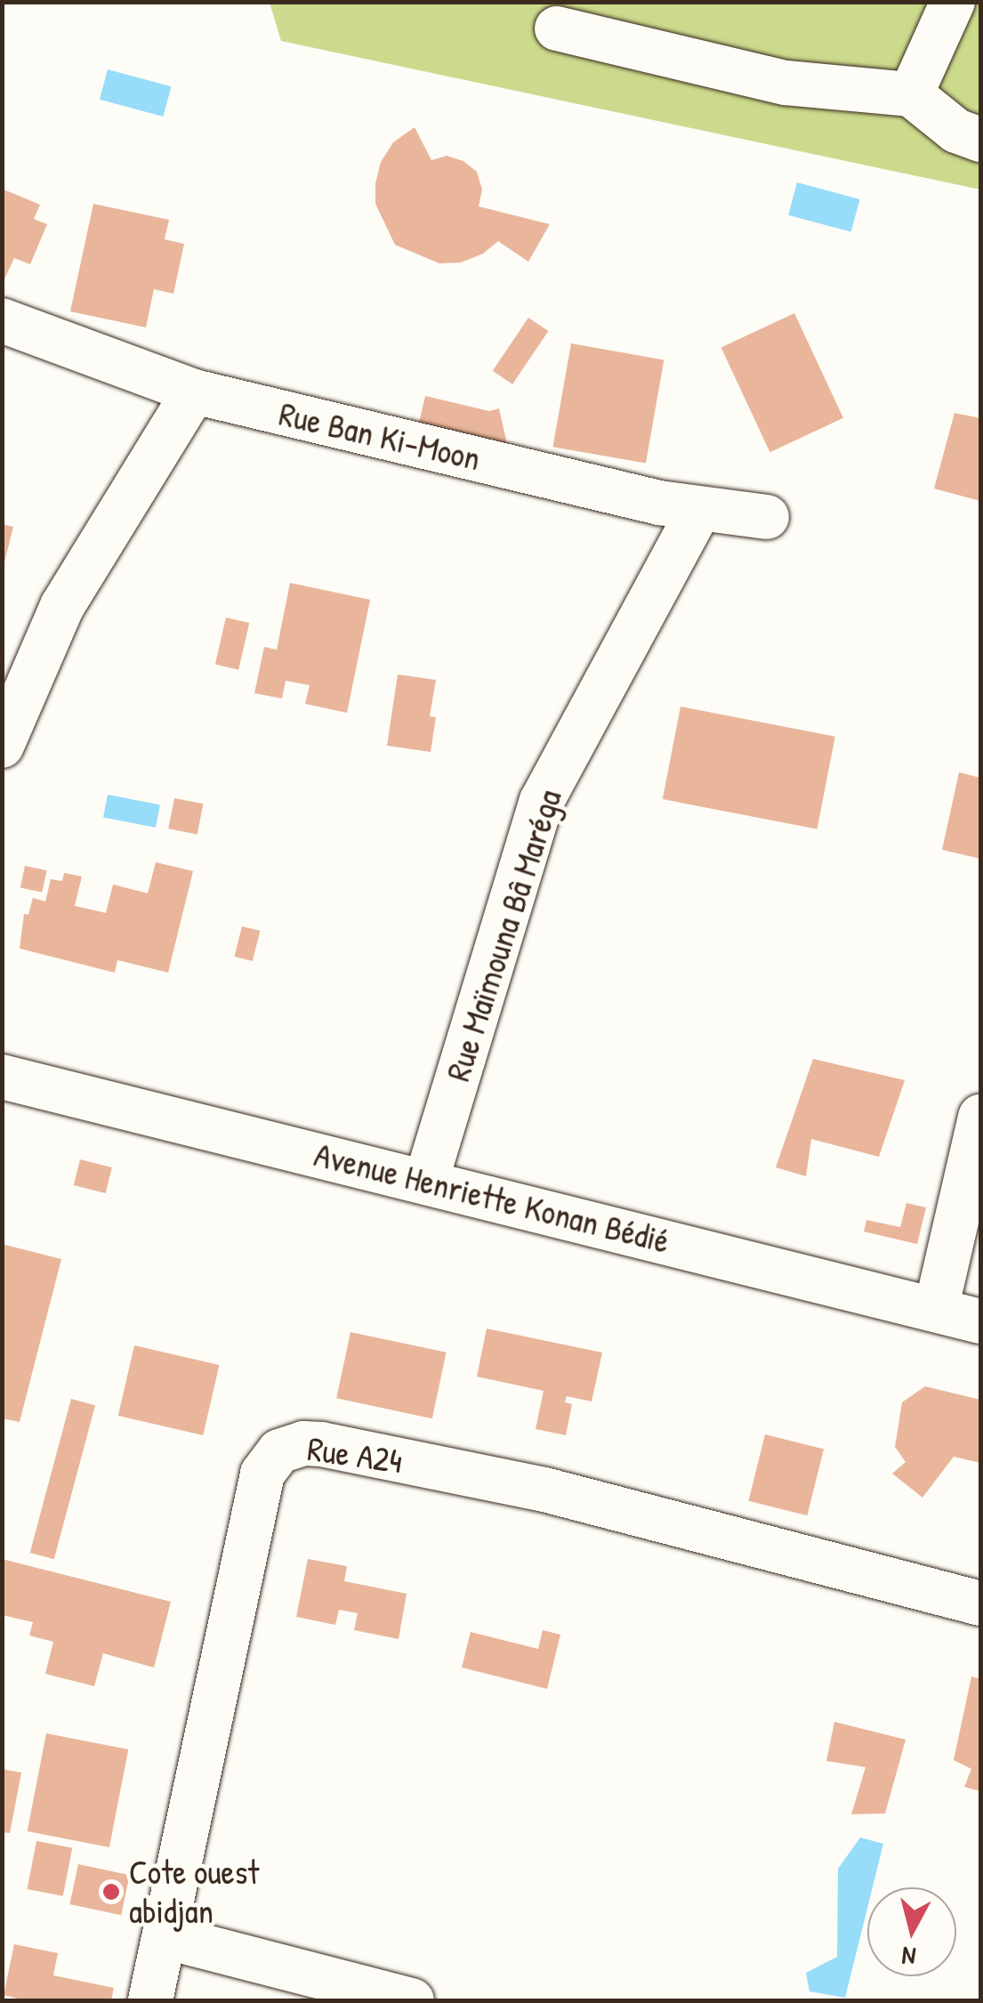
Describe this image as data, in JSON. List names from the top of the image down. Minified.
{"streets":{"street":["Rue Ban Ki-Moon","Rue Maïmouna Bâ Maréga","Avenue Henriette Konan Bédié","Rue A24"]},"crossings":[["Rue Ban Ki-Moon","Rue Maïmouna Bâ Maréga"],["Rue Maïmouna Bâ Maréga","Avenue Henriette Konan Bédié"]],"places":["Cote ouest abidjan"],"north":"bottom"}
